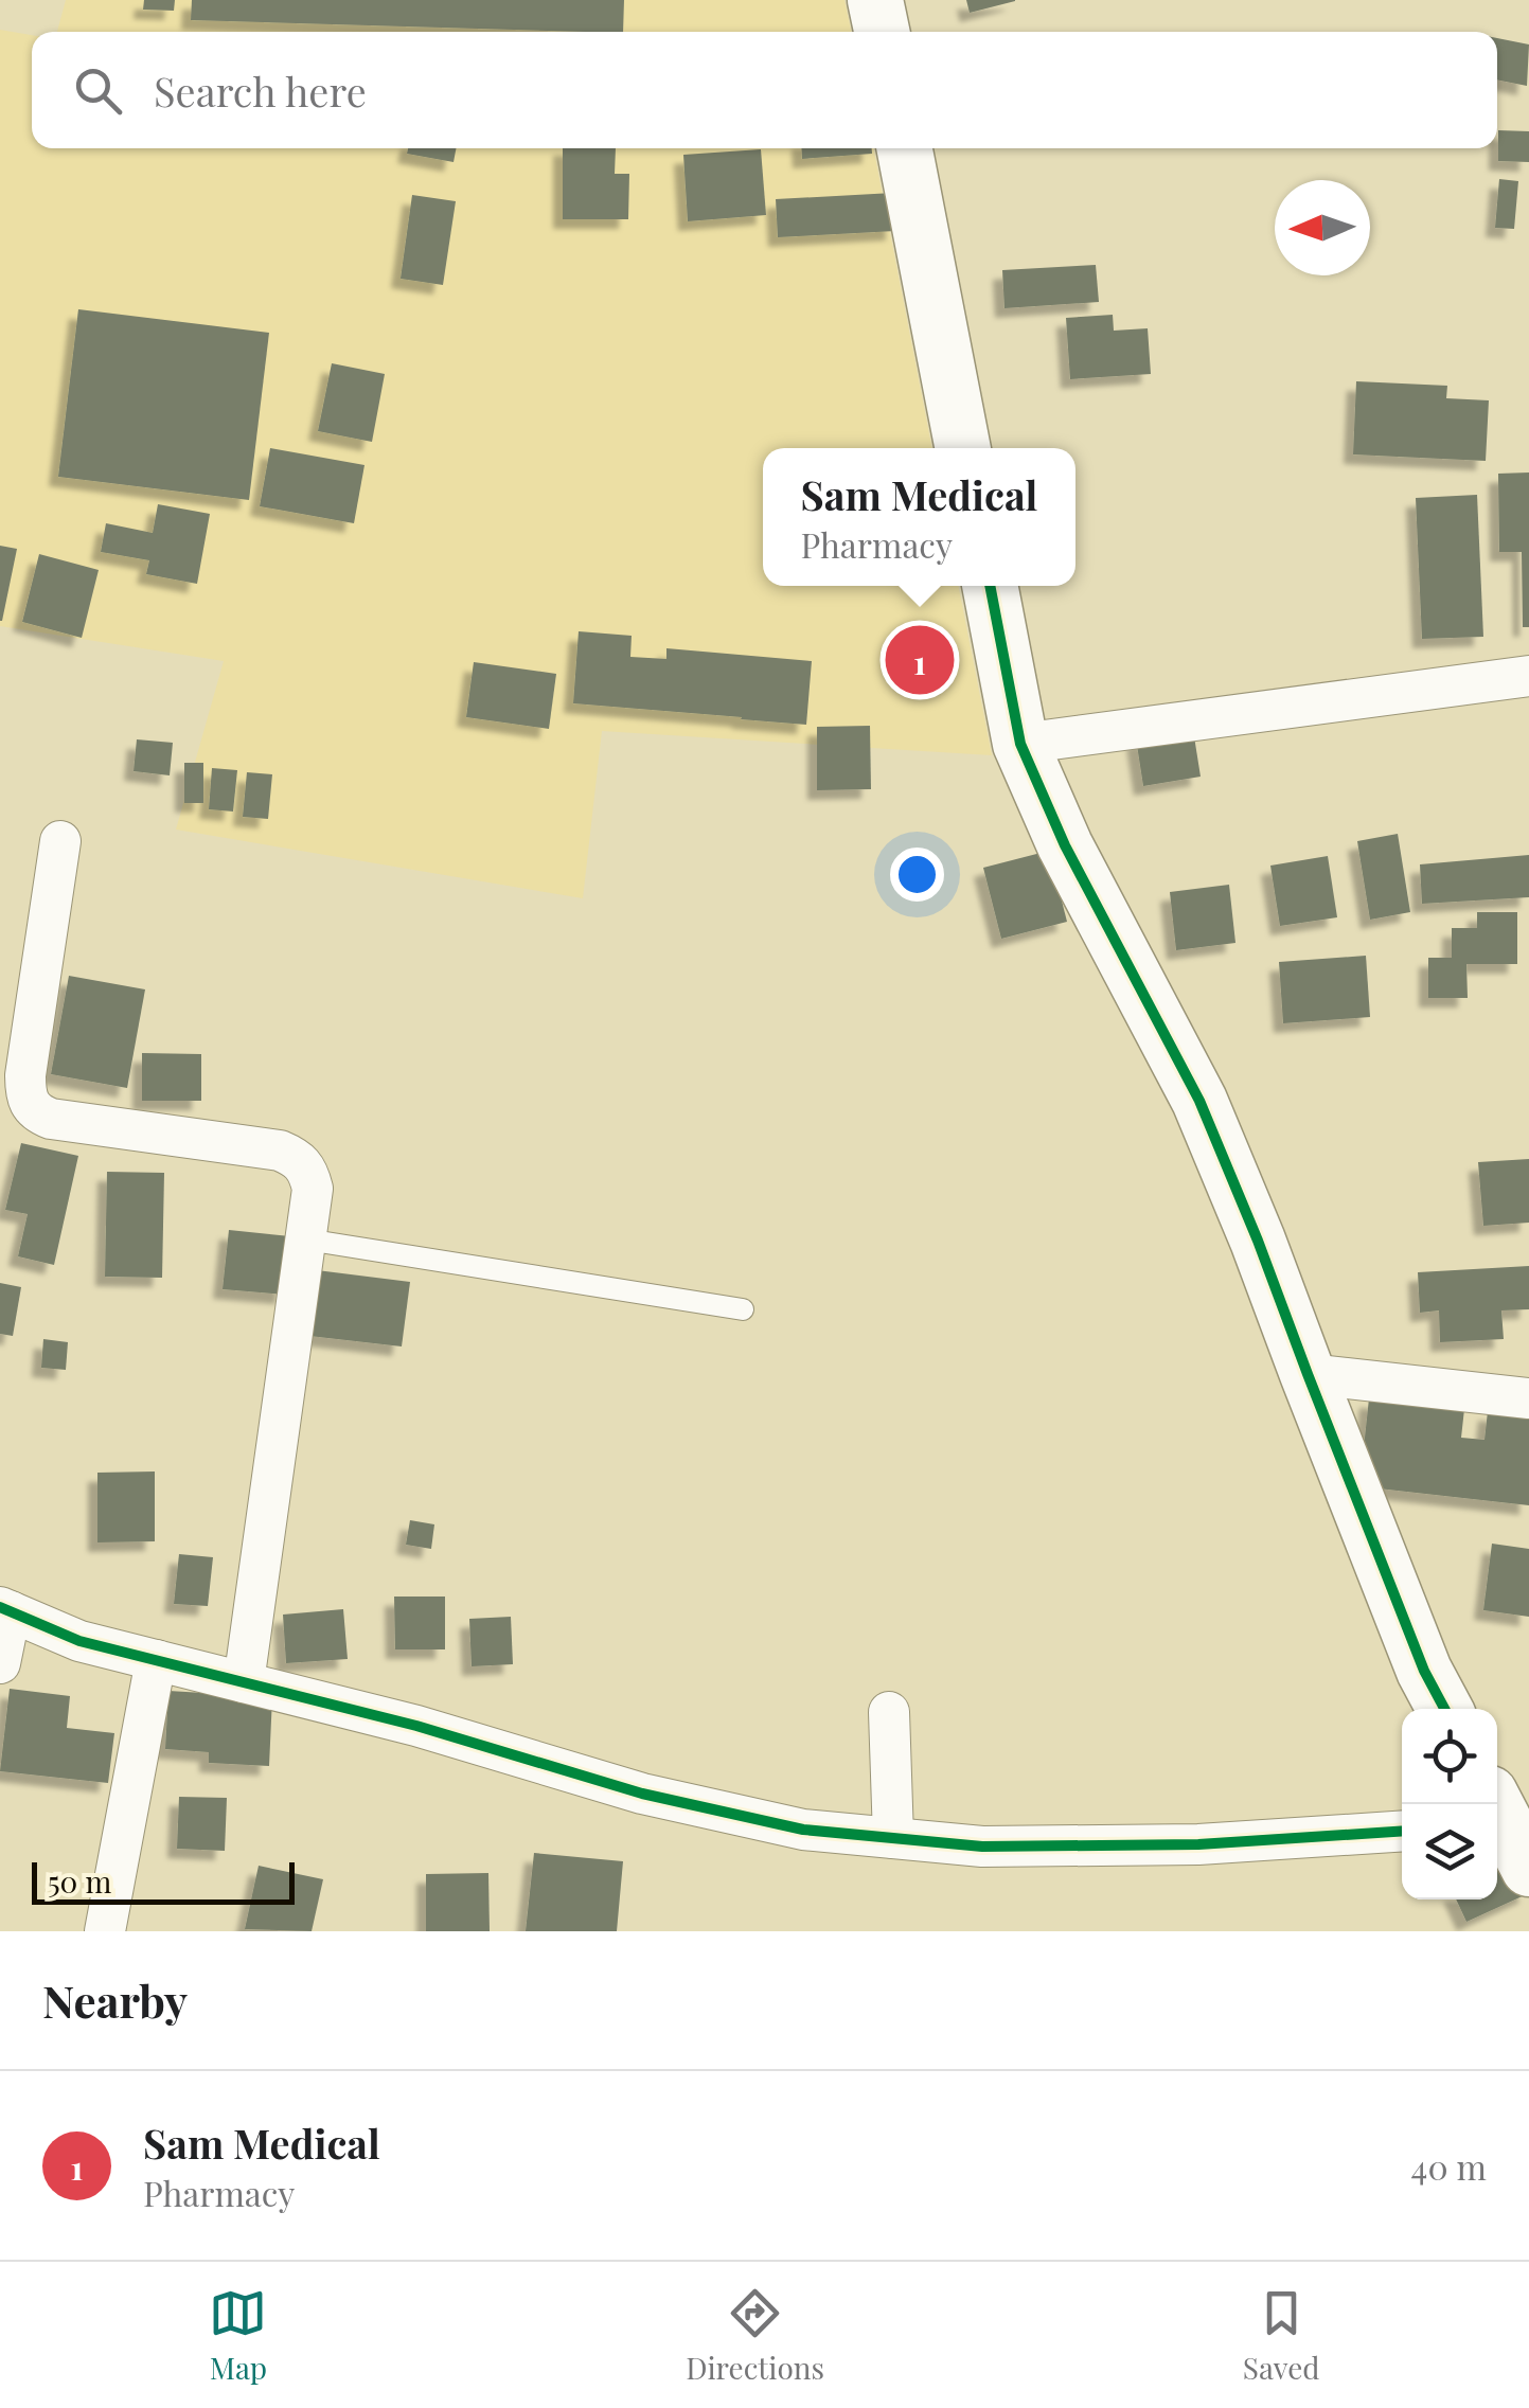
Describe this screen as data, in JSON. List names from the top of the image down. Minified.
{"scale_bar":"50 m","north":"left","page":{"search":"Search here","popup":["Sam Medical","Pharmacy"],"pins":"1","scale":"50 m","heading":"Nearby","list":[{"mark":"1","name":"Sam Medical","note":"Pharmacy","value":"40 m"}],"nav":["Map","Directions","Saved"]}}
